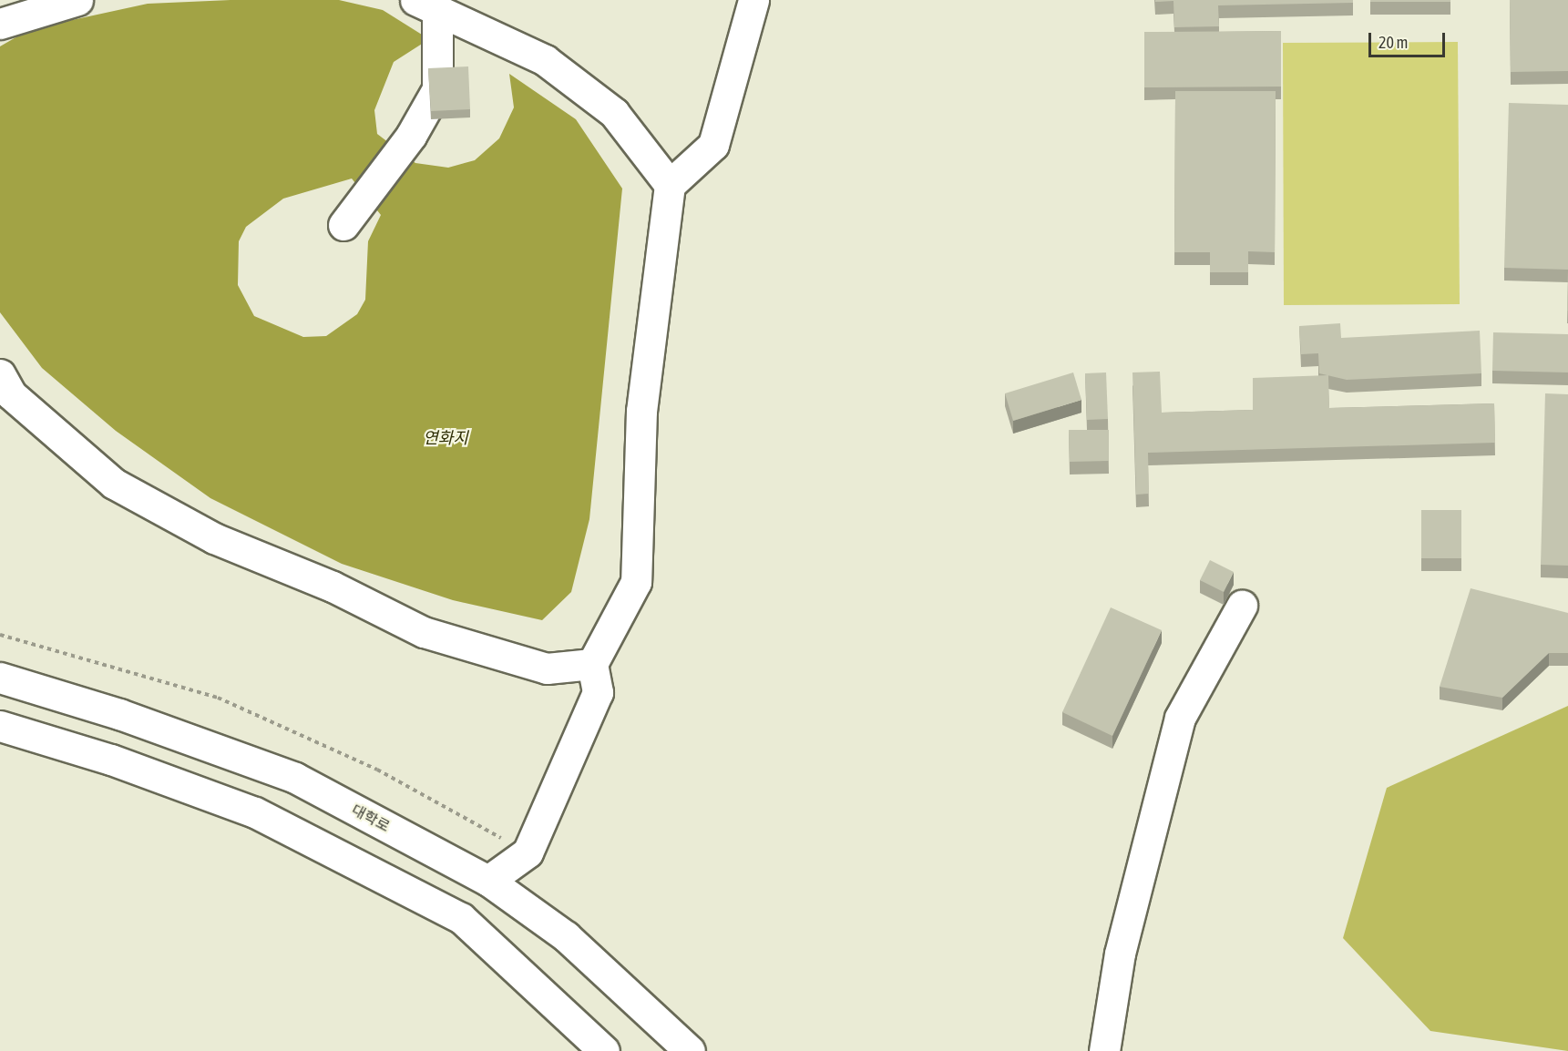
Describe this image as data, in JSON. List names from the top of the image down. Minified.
{"streets":{"street":["대학로"]},"water":["연화지"],"scale_bar":"20 m"}
